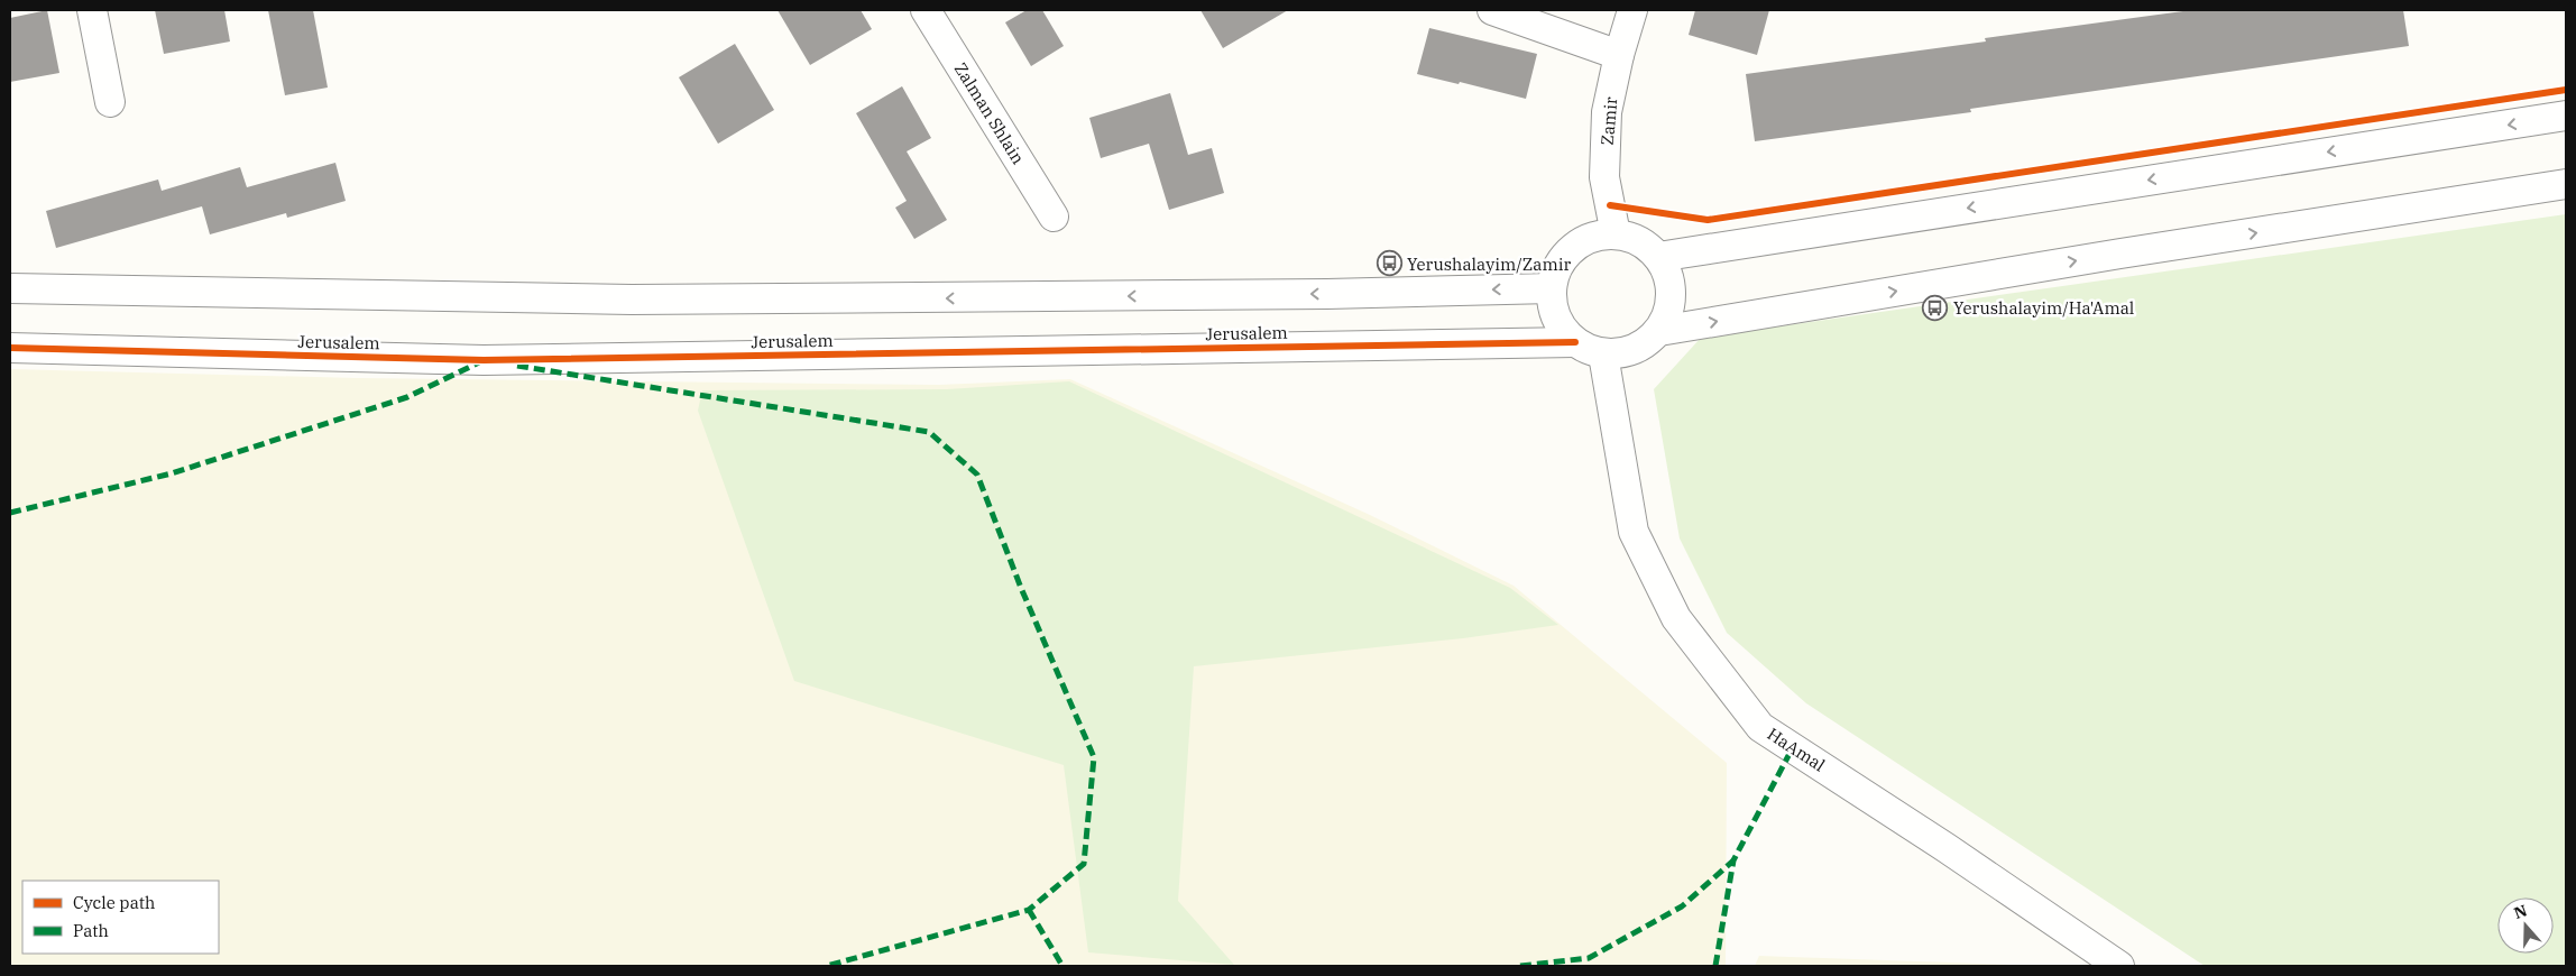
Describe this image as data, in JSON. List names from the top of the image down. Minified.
{"streets":{"street":["Zalman Shlain","Zamir","Jerusalem","HaAmal"]},"crossings":[["Zamir","Jerusalem"],["Zamir","HaAmal"],["Jerusalem","HaAmal"]],"places":{"bus stop":["Yerushalayim/Zamir","Yerushalayim/Ha'Amal"]},"legend":["Cycle path","Path"],"north":"top"}
